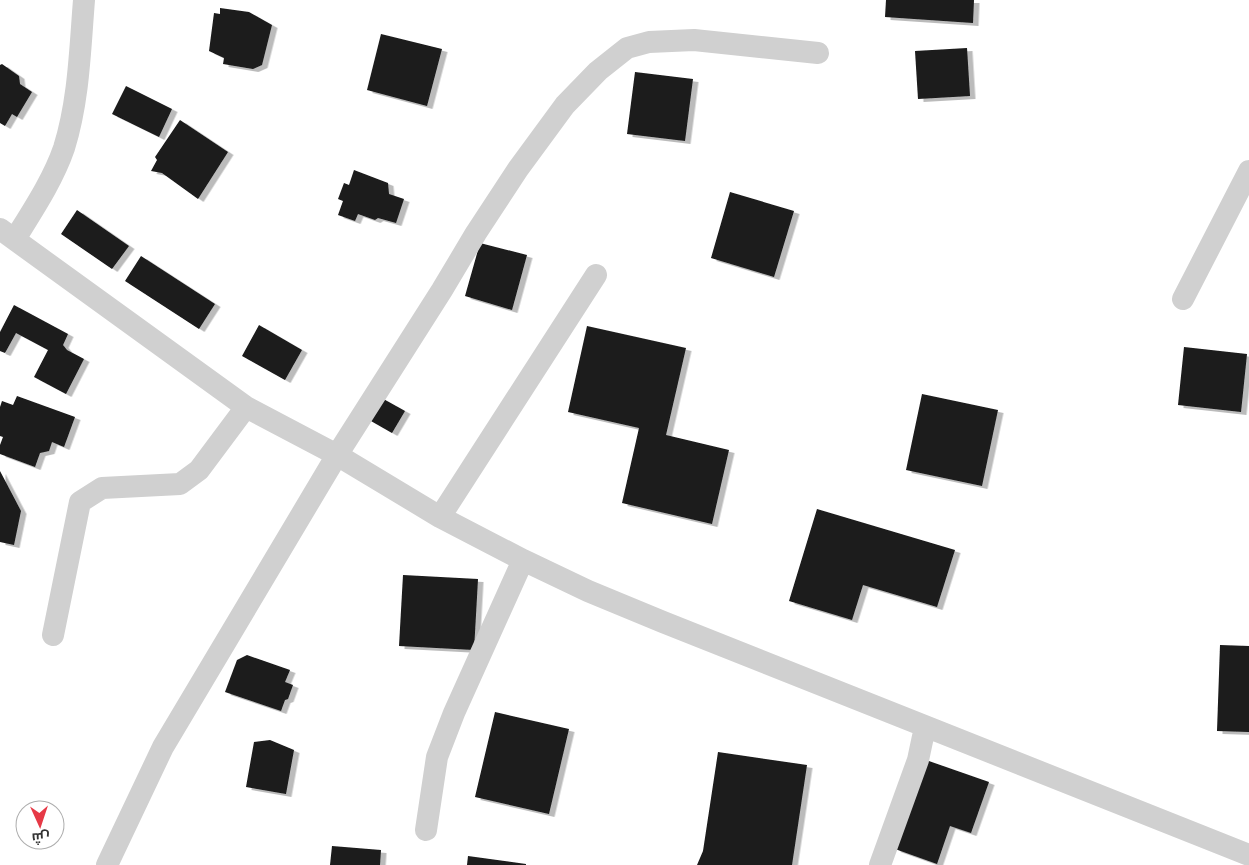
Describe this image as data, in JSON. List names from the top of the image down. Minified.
{"north":"bottom"}
